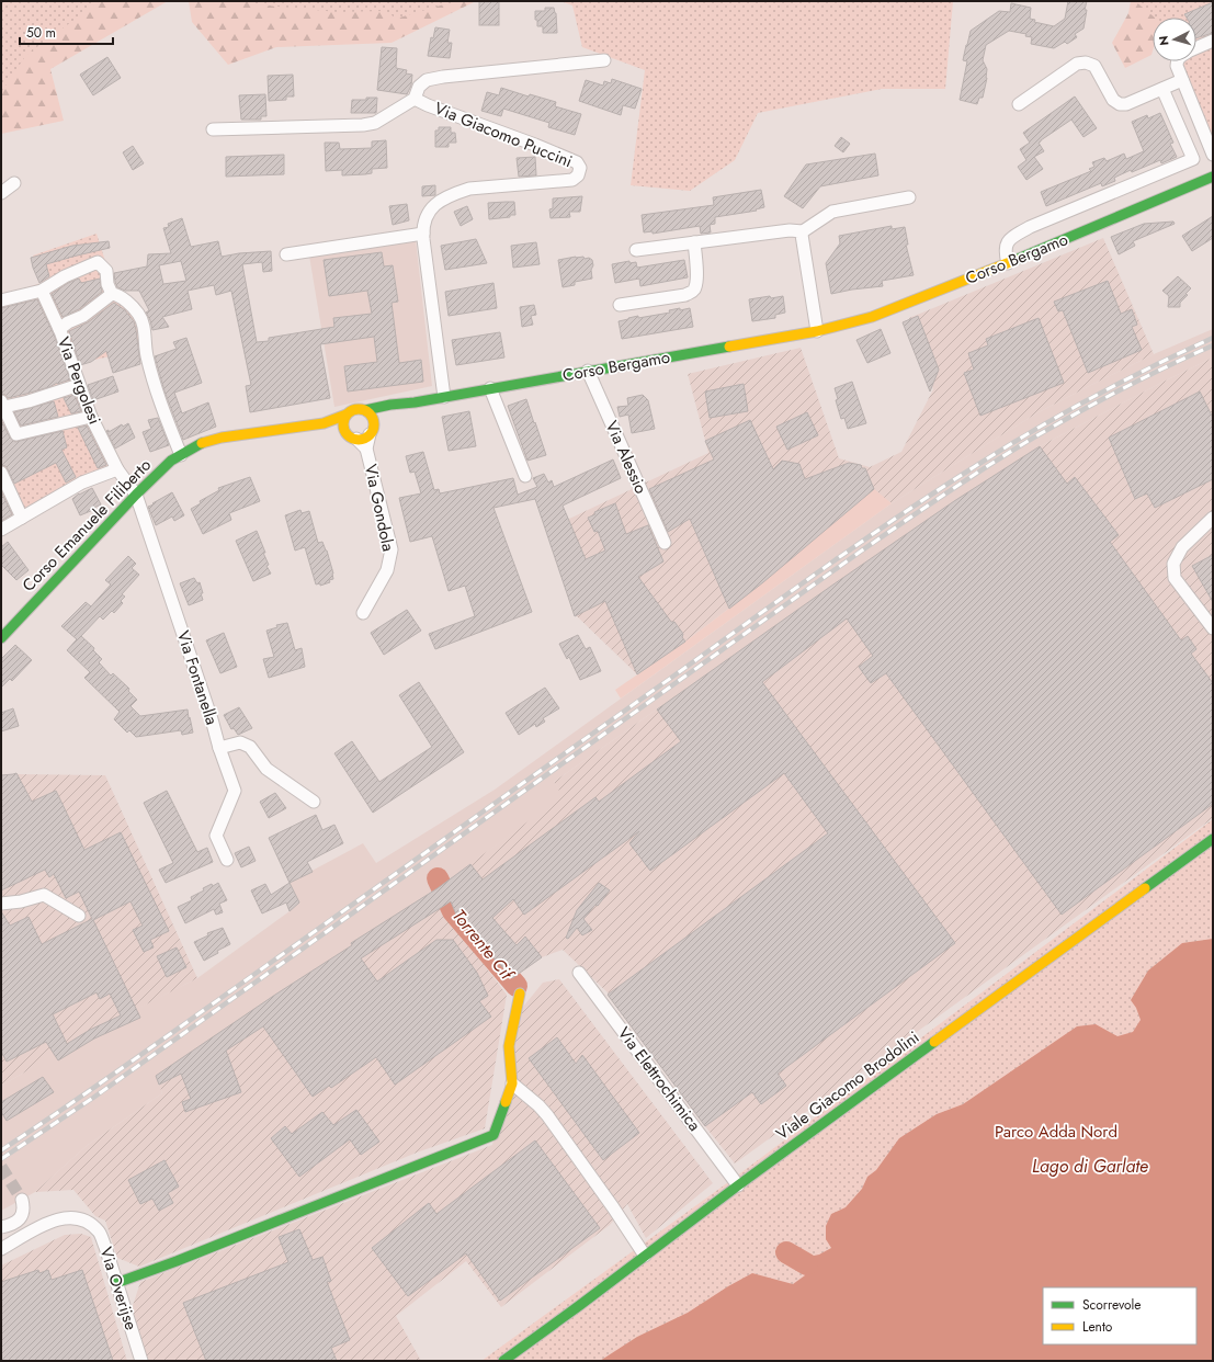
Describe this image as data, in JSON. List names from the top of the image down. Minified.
{"streets":{"main road":["Corso Bergamo","Corso Emanuele Filiberto","Viale Giacomo Brodolini"],"street":["Via Giacomo Puccini","Via Pergolesi","Via Alessio","Via Gondola","Via Fontanella","Via Elettrochimica","Via Overijse"]},"crossings":[["Via Giacomo Puccini","Corso Bergamo"],["Corso Bergamo","Via Alessio"],["Corso Bergamo","Via Gondola"],["Via Pergolesi","Corso Emanuele Filiberto"],["Via Pergolesi","Via Fontanella"],["Corso Emanuele Filiberto","Via Fontanella"],["Via Elettrochimica","Viale Giacomo Brodolini"]],"water":["Torrente Cif","Lago di Garlate"],"parks":["Parco Adda Nord"],"legend":["Scorrevole","Lento"],"scale_bar":"50 m","north":"left"}
